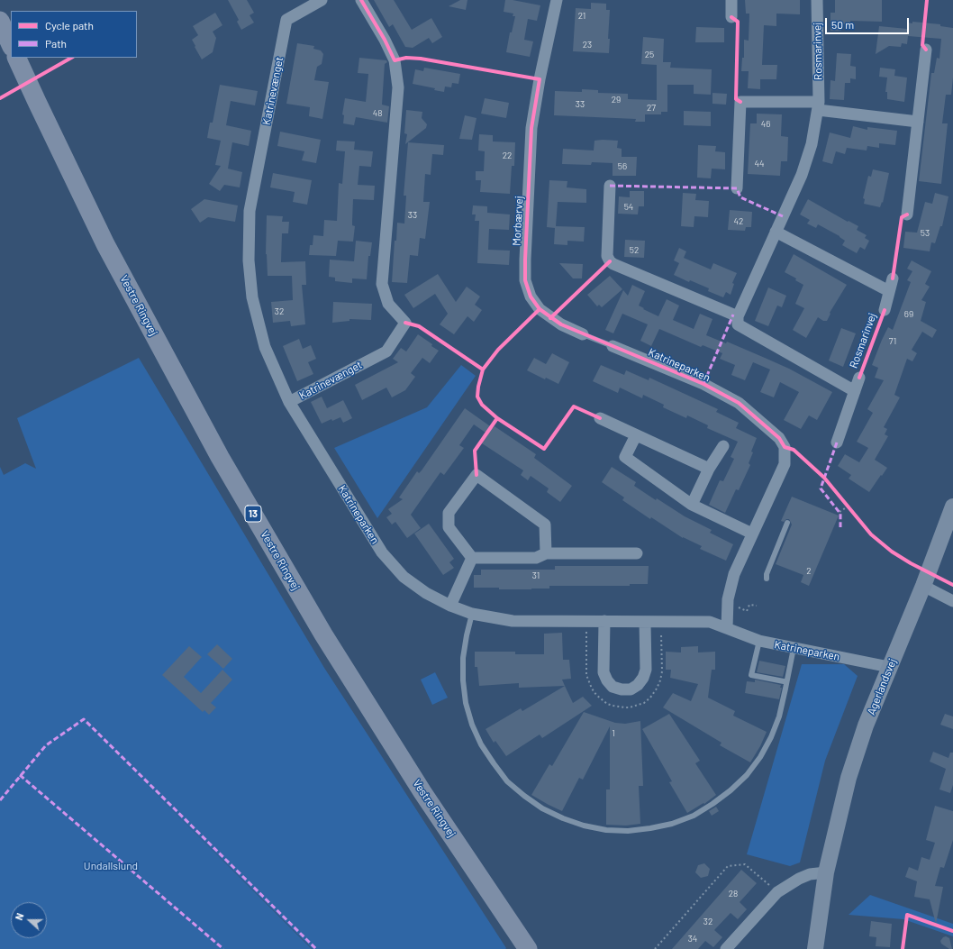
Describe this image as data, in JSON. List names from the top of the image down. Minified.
{"streets":{"main road":["Vestre Ringvej","13"],"street":["Rosmarinvej","Katrinevænget","Morbærvej","Katrineparken","Agerlandsvej"]},"crossings":[["Katrinevænget","Katrineparken"],["Katrineparken","Agerlandsvej"]],"parks":["Undallslund"],"house_numbers":["21","23","25","29","33","27","48","46","22","44","56","54","33","42","53","52","32","69","71","2","31","1","28","32","34"],"legend":["Cycle path","Path"],"scale_bar":"50 m","north":"left"}
